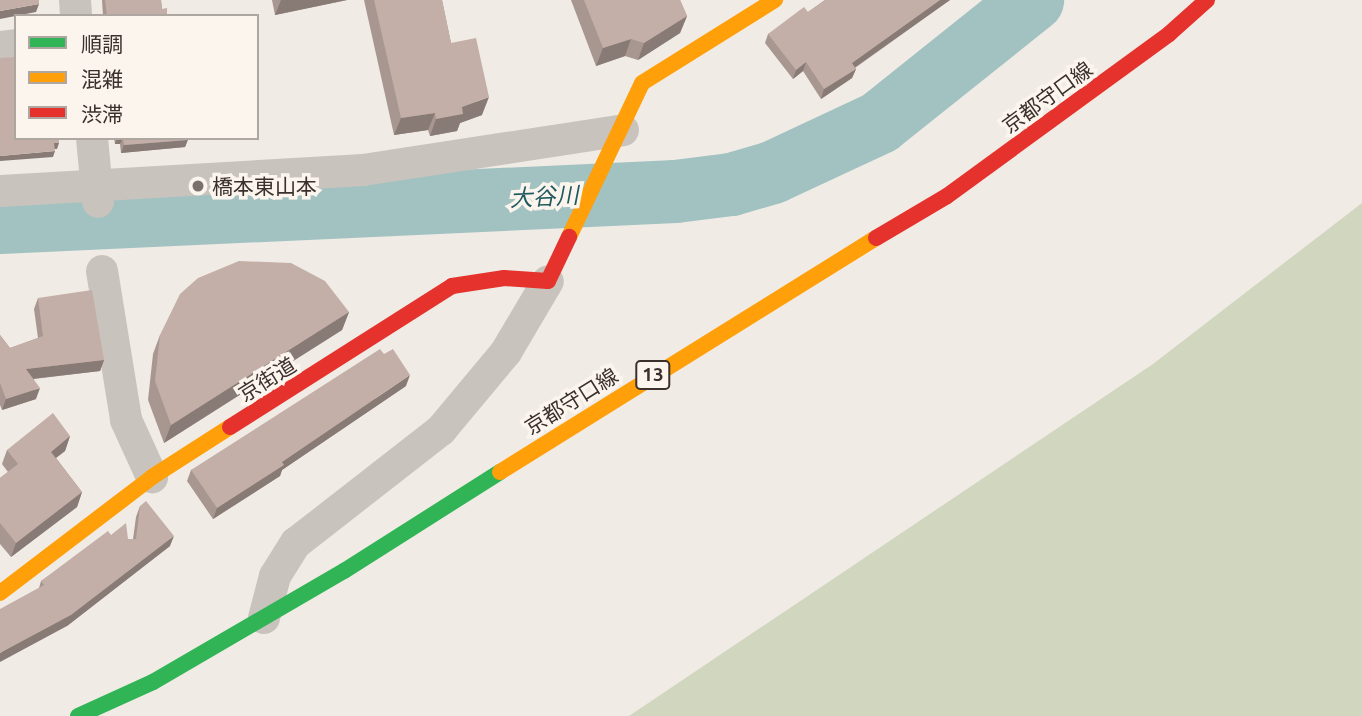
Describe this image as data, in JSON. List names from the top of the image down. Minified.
{"streets":{"main road":["京都守口線","13","京街道"]},"water":["大谷川"],"places":["橋本東山本"],"legend":["順調","混雑","渋滞"]}
